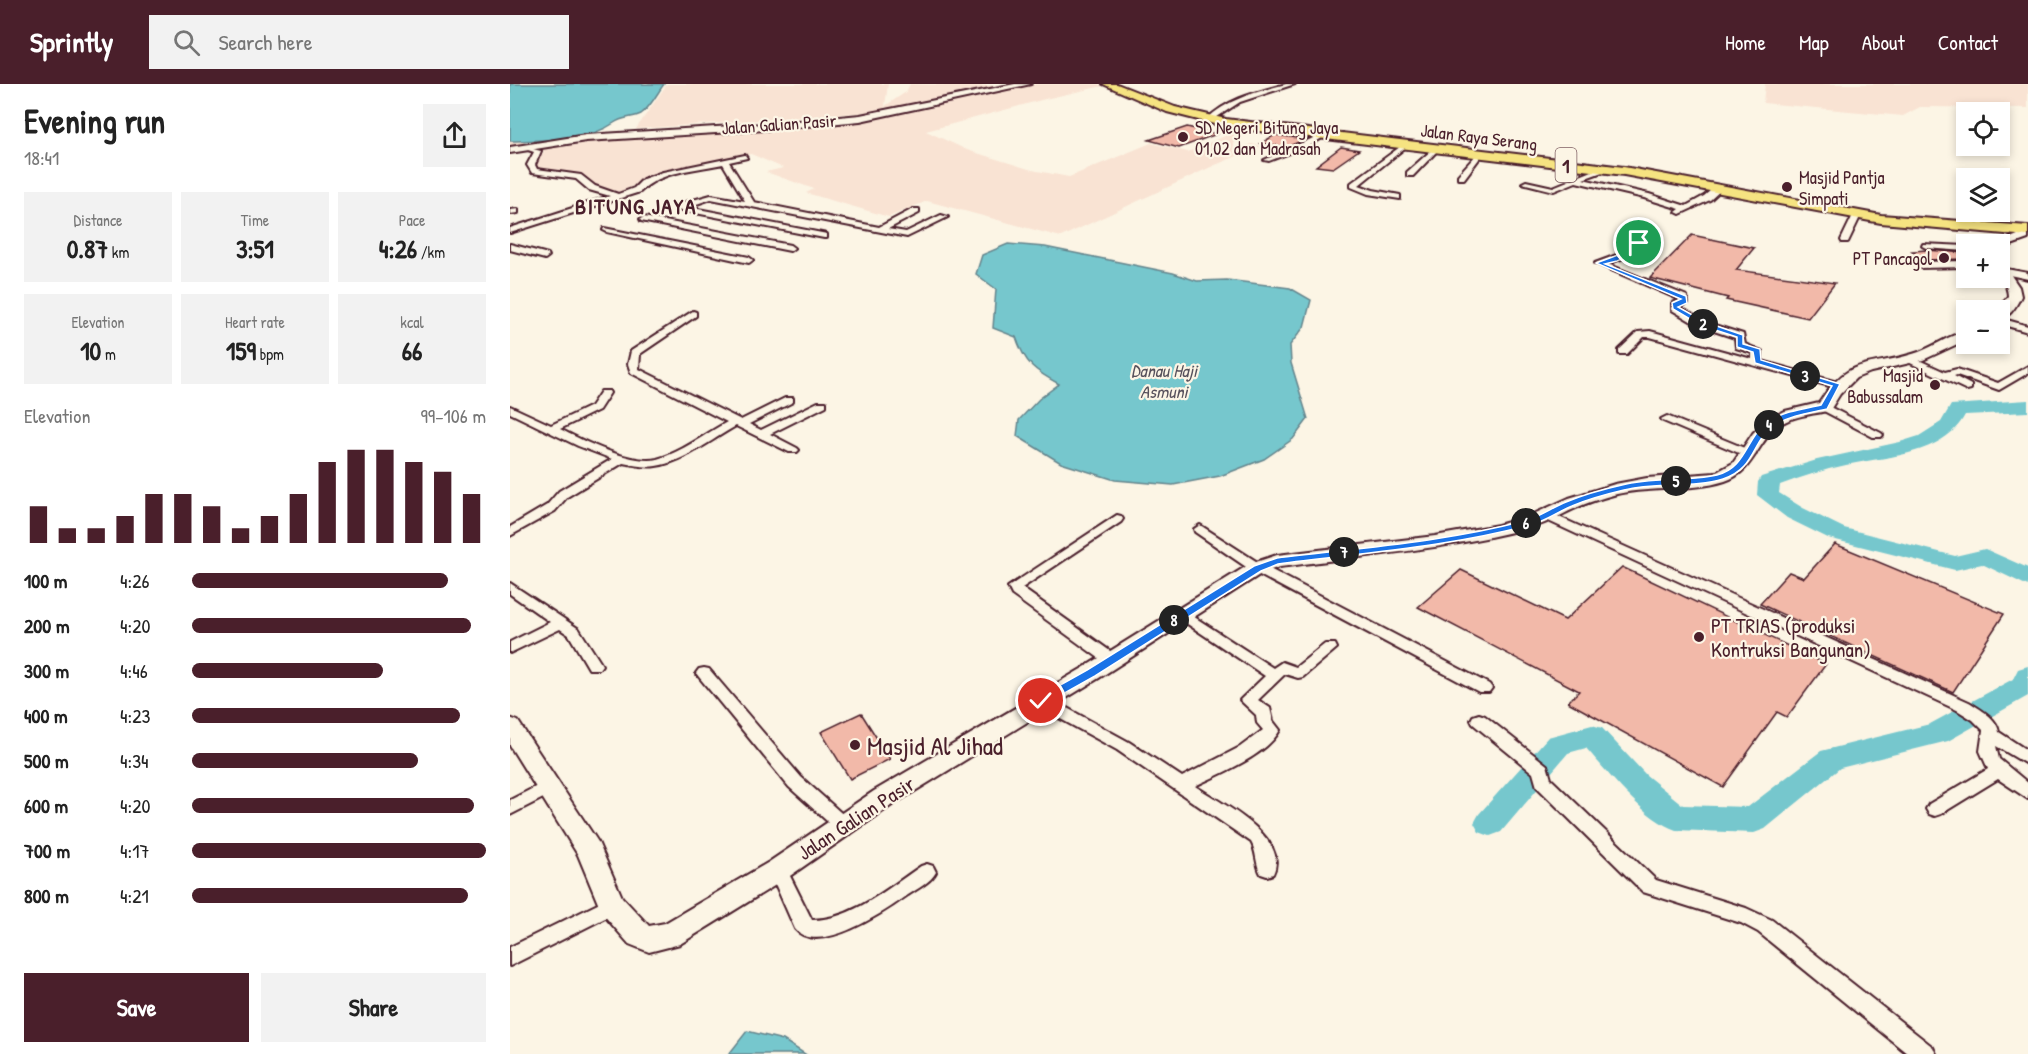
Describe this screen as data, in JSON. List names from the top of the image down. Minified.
{"streets":{"highway":["Jalan Raya Serang","1"],"street":["Jalan Galian Pasir"]},"districts":["BITUNG JAYA"],"water":["Danau Haji Asmuni"],"places":["SD Negeri Bitung Jaya 01,02 dan Madrasah","Masjid Pantja Simpati","PT Pancagol","Masjid Babussalam","PT TRIAS (produksi Kontruksi Bangunan)","Masjid Al Jihad"],"page":{"header":"Sprintly","search":"Search here","nav":["Home","Map","About","Contact"],"heading":["Evening run","18:41"],"map_buttons":["+","−"],"stats":[["Distance","0.87 km"],["Time","3:51"],["Pace","4:26 /km"],["Elevation","10 m"],["Heart rate","159 bpm"],["kcal","66"]],"pins":["2","3","4","5","6","7","8"],"chart":["Elevation","99–106 m"],"list":[{"name":"100 m","note":"4:26"},{"name":"200 m","note":"4:20"},{"name":"300 m","note":"4:46"},{"name":"400 m","note":"4:23"},{"name":"500 m","note":"4:34"},{"name":"600 m","note":"4:20"},{"name":"700 m","note":"4:17"},{"name":"800 m","note":"4:21"}],"buttons":["Save","Share"]}}
